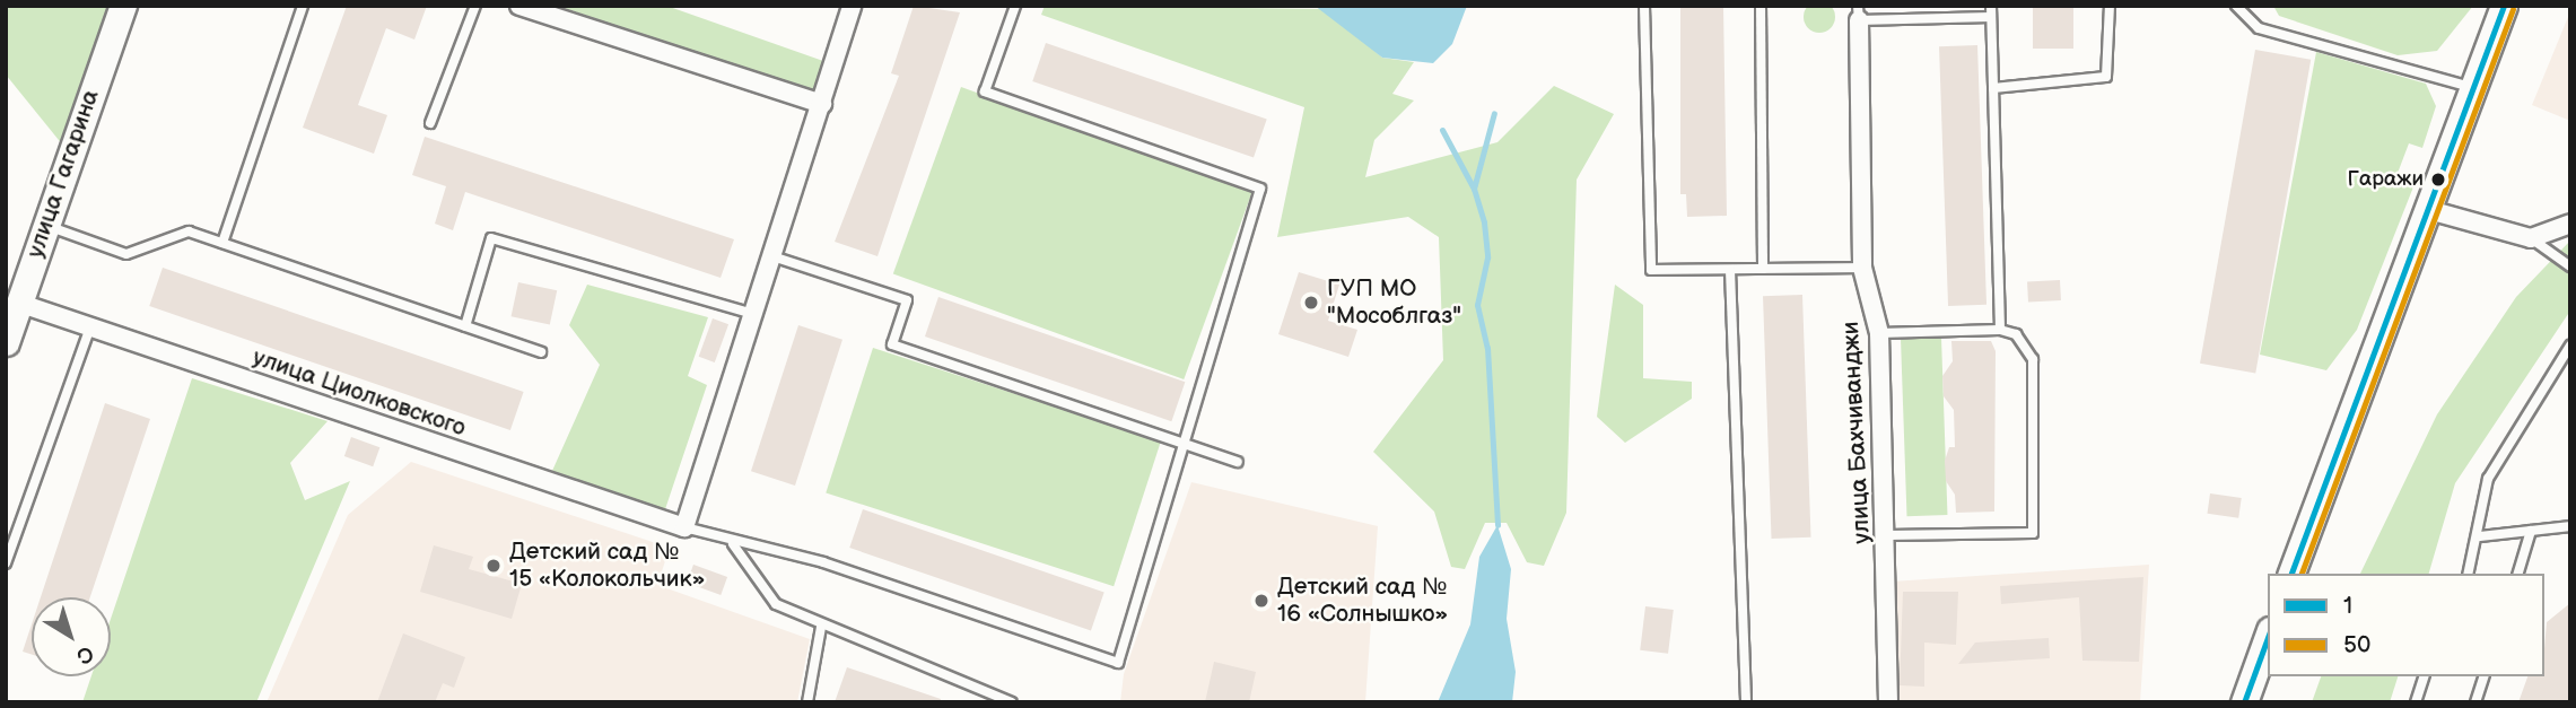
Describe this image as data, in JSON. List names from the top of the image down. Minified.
{"streets":{"main road":["улица Гагарина"],"street":["улица Циолковского","улица Бахчиванджи"]},"crossings":[["улица Гагарина","улица Циолковского"]],"places":["Гаражи","ГУП МО \"Мособлгаз\"","Детский сад № 15 «Колокольчик»","Детский сад № 16 «Солнышко»"],"lines":["transit line 1","transit line 50"],"legend":["1","50"],"north":"bottom right"}
